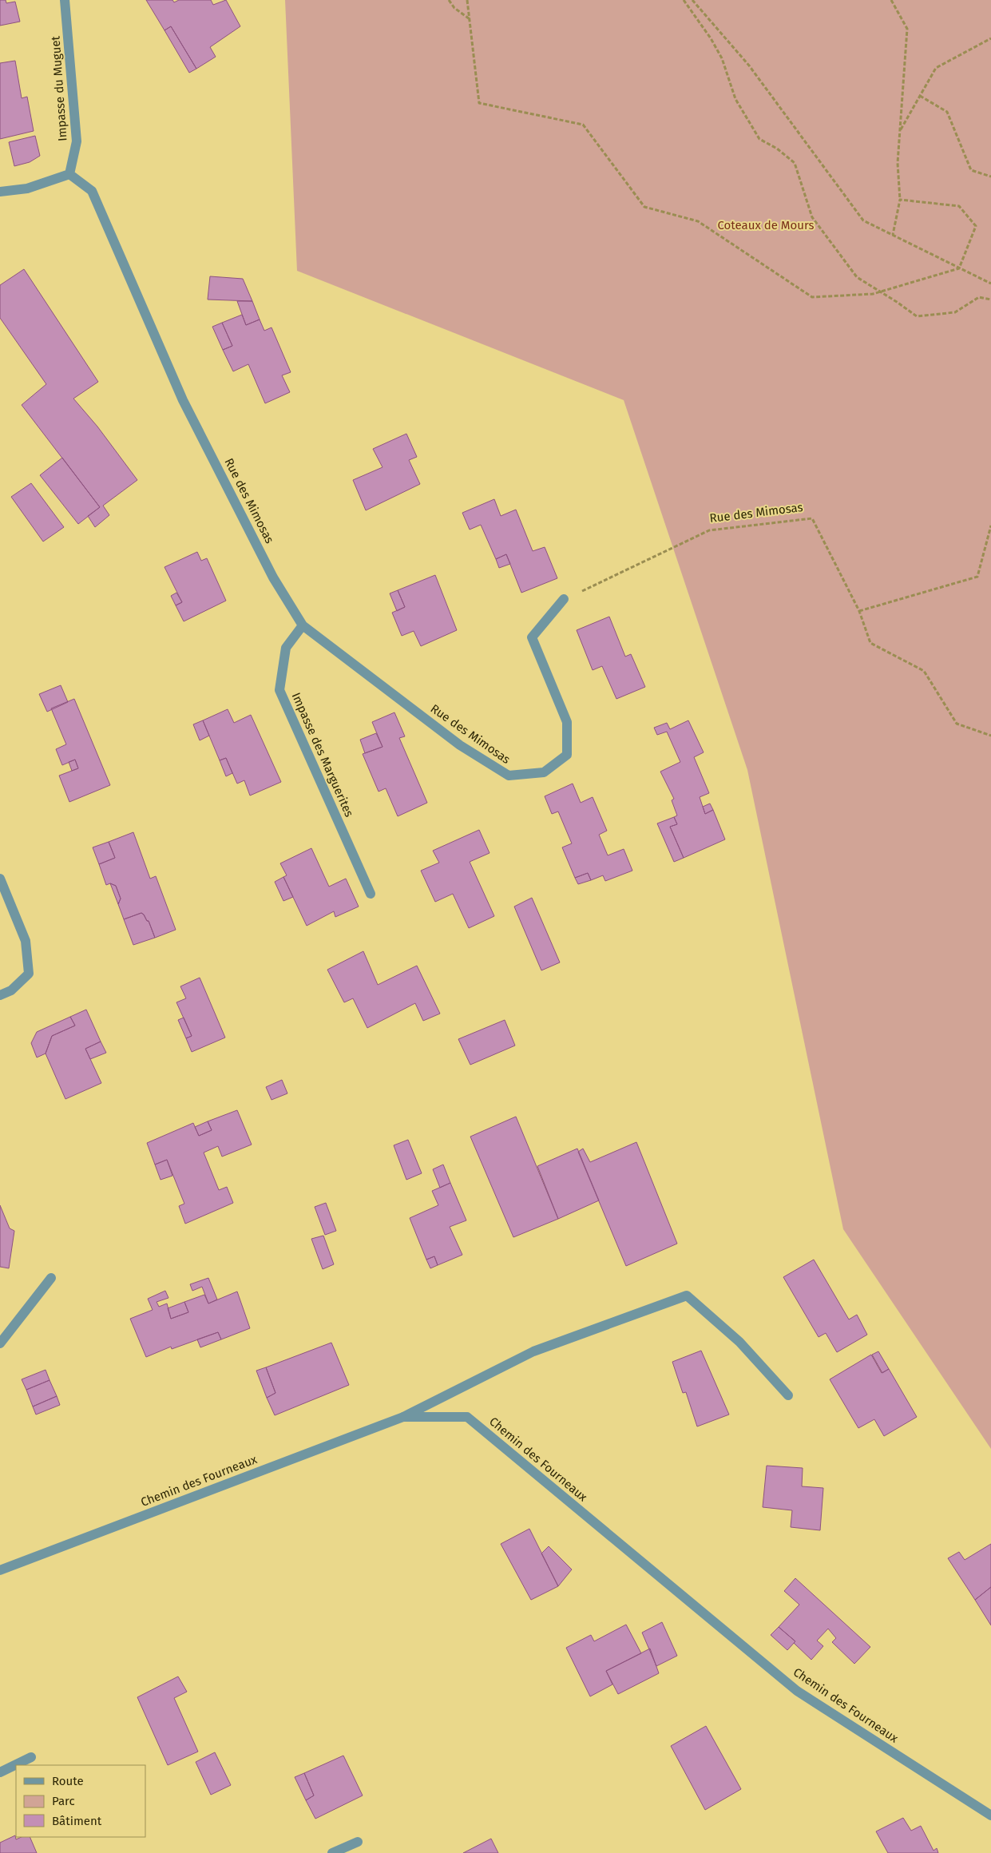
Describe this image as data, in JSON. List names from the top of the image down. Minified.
{"streets":{"street":["Impasse du Muguet","Rue des Mimosas","Impasse des Marguerites","Chemin des Fourneaux"]},"crossings":[["Impasse du Muguet","Rue des Mimosas"],["Rue des Mimosas","Impasse des Marguerites"]],"parks":["Coteaux de Mours"],"legend":["Route","Parc","Bâtiment"]}
